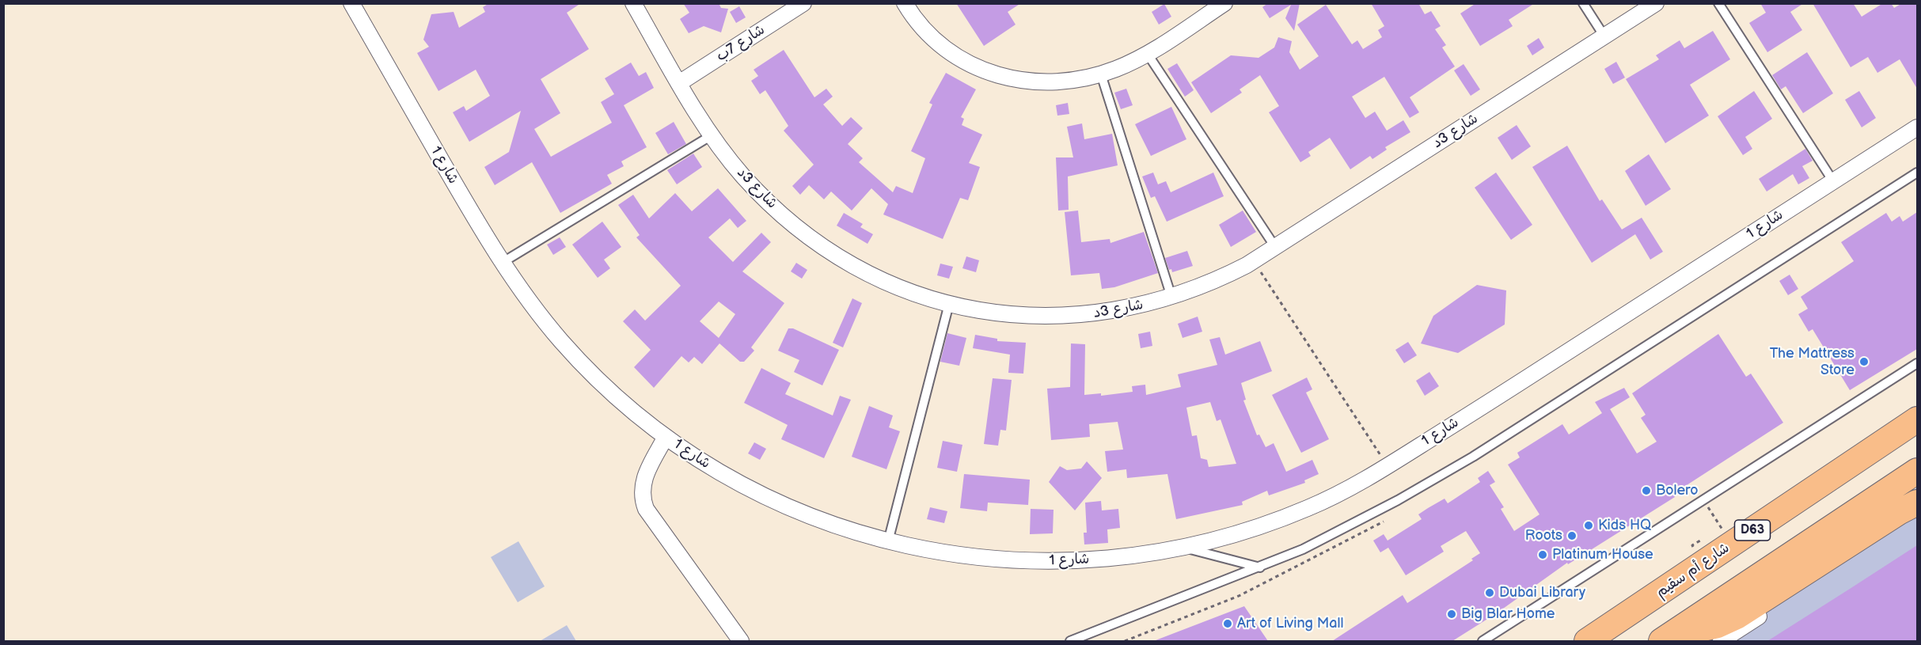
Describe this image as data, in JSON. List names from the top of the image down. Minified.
{"streets":{"main road":["D63","شارع أم سقيم"],"street":["شارع 7ب","شارع 3د","شارع 1"]},"crossings":[["شارع 7ب","شارع 3د"]],"places":["The Mattress Store","Bolero","Kids HQ","Roots","Platinum House","Dubai Library","Big Blar Home","Art of Living Mall"]}
